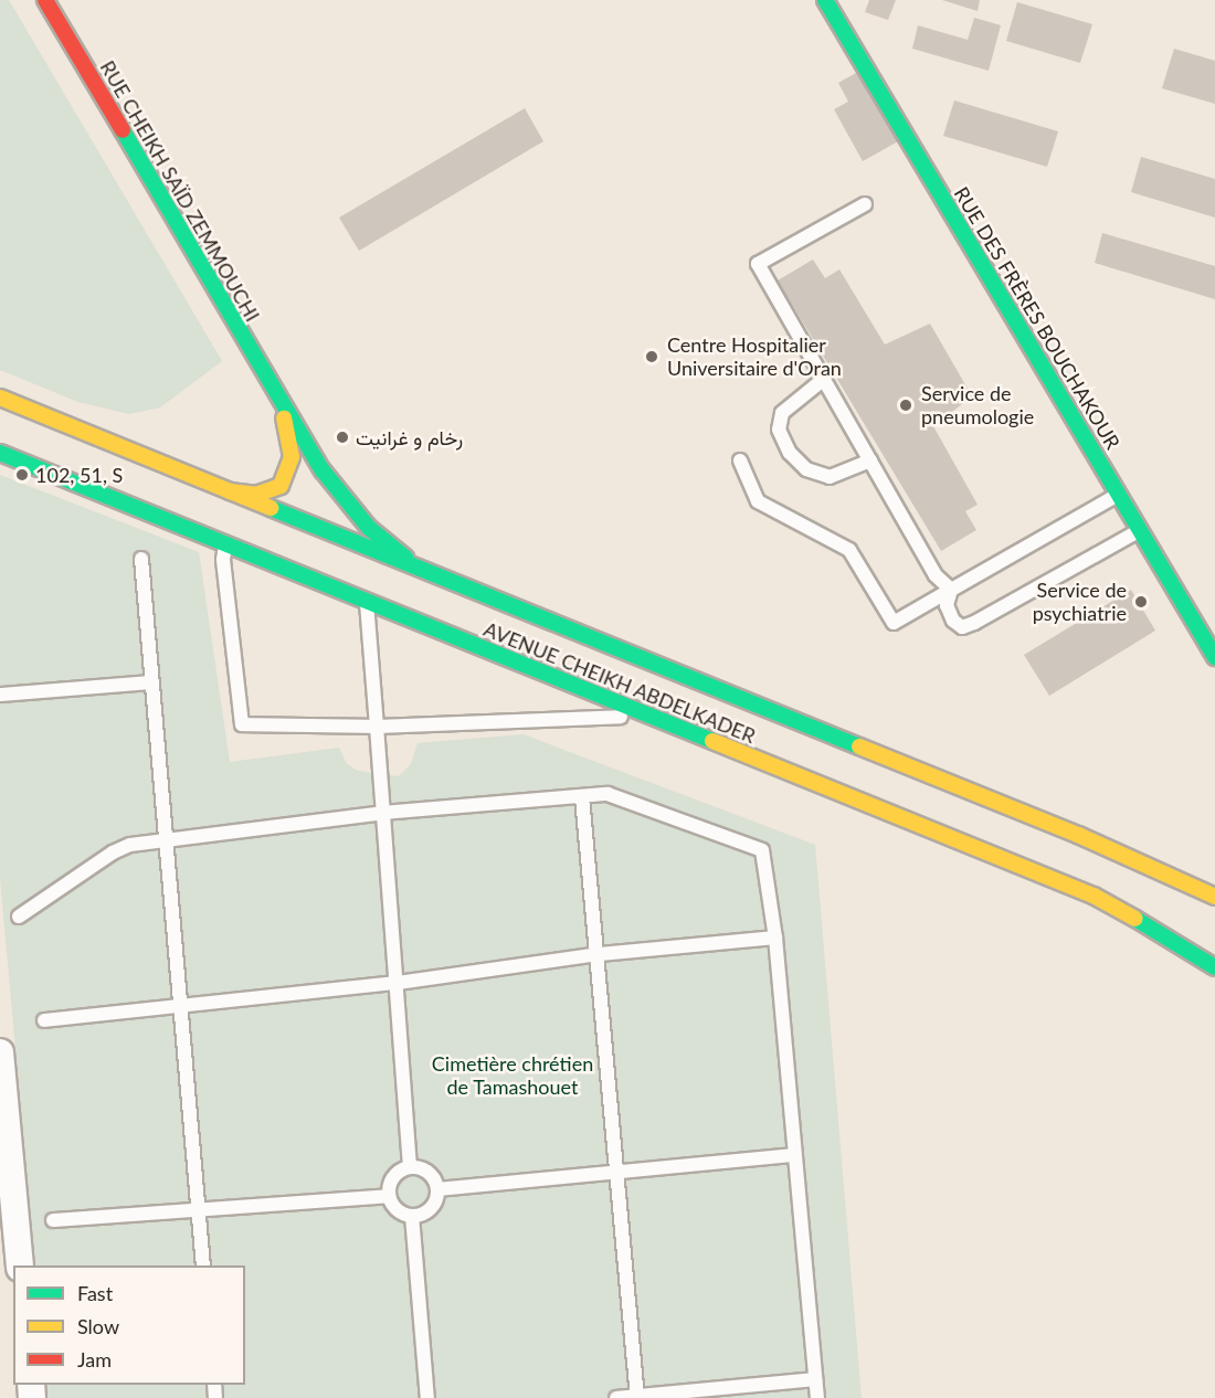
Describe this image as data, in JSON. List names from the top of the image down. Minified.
{"streets":{"main road":["RUE CHEIKH SAÏD ZEMMOUCHI","RUE DES FRÈRES BOUCHAKOUR","AVENUE CHEIKH ABDELKADER"]},"parks":["Cimetière chrétien de Tamashouet"],"places":["Centre Hospitalier Universitaire d'Oran","Service de pneumologie","رخام و غرانيت","102, 51, S","Service de psychiatrie"],"legend":["Fast","Slow","Jam"]}
